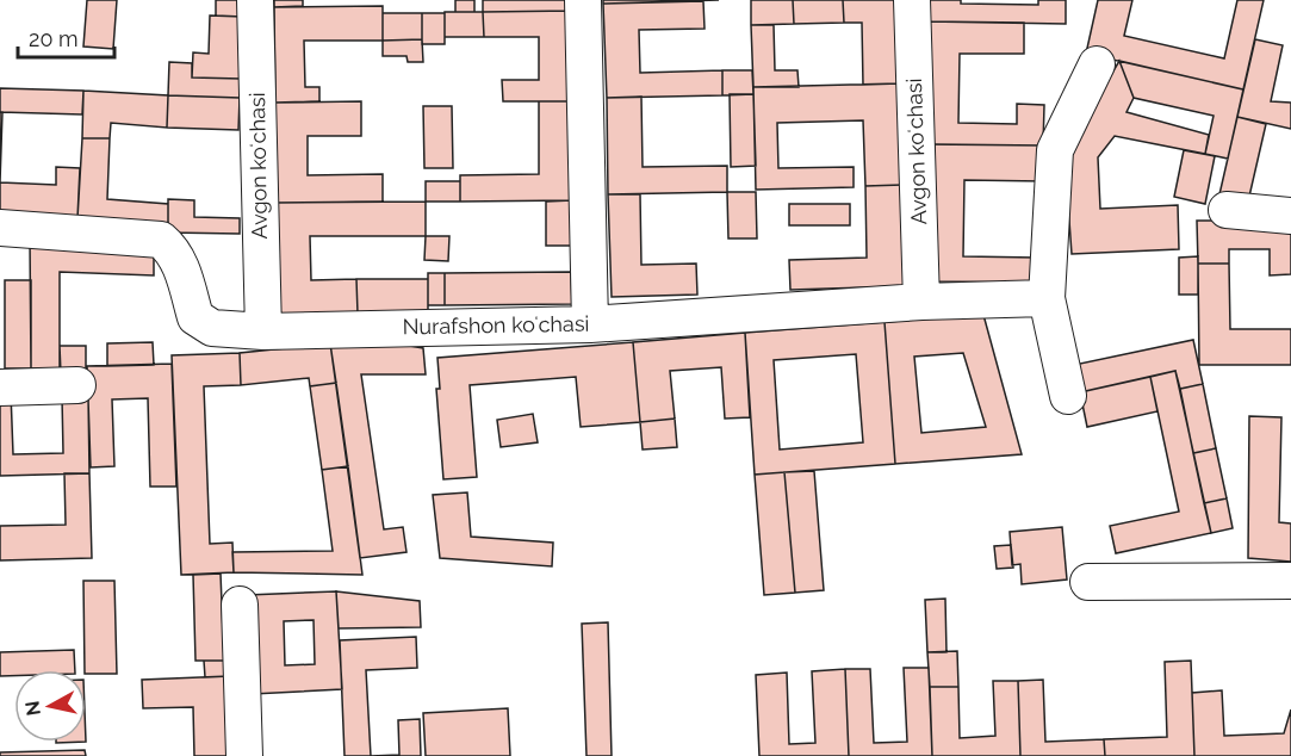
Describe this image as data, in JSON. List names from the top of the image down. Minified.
{"streets":{"street":["Avgon koʻchasi","Nurafshon koʻchasi"]},"crossings":[["Avgon koʻchasi","Nurafshon koʻchasi"]],"scale_bar":"20 m","north":"left"}
